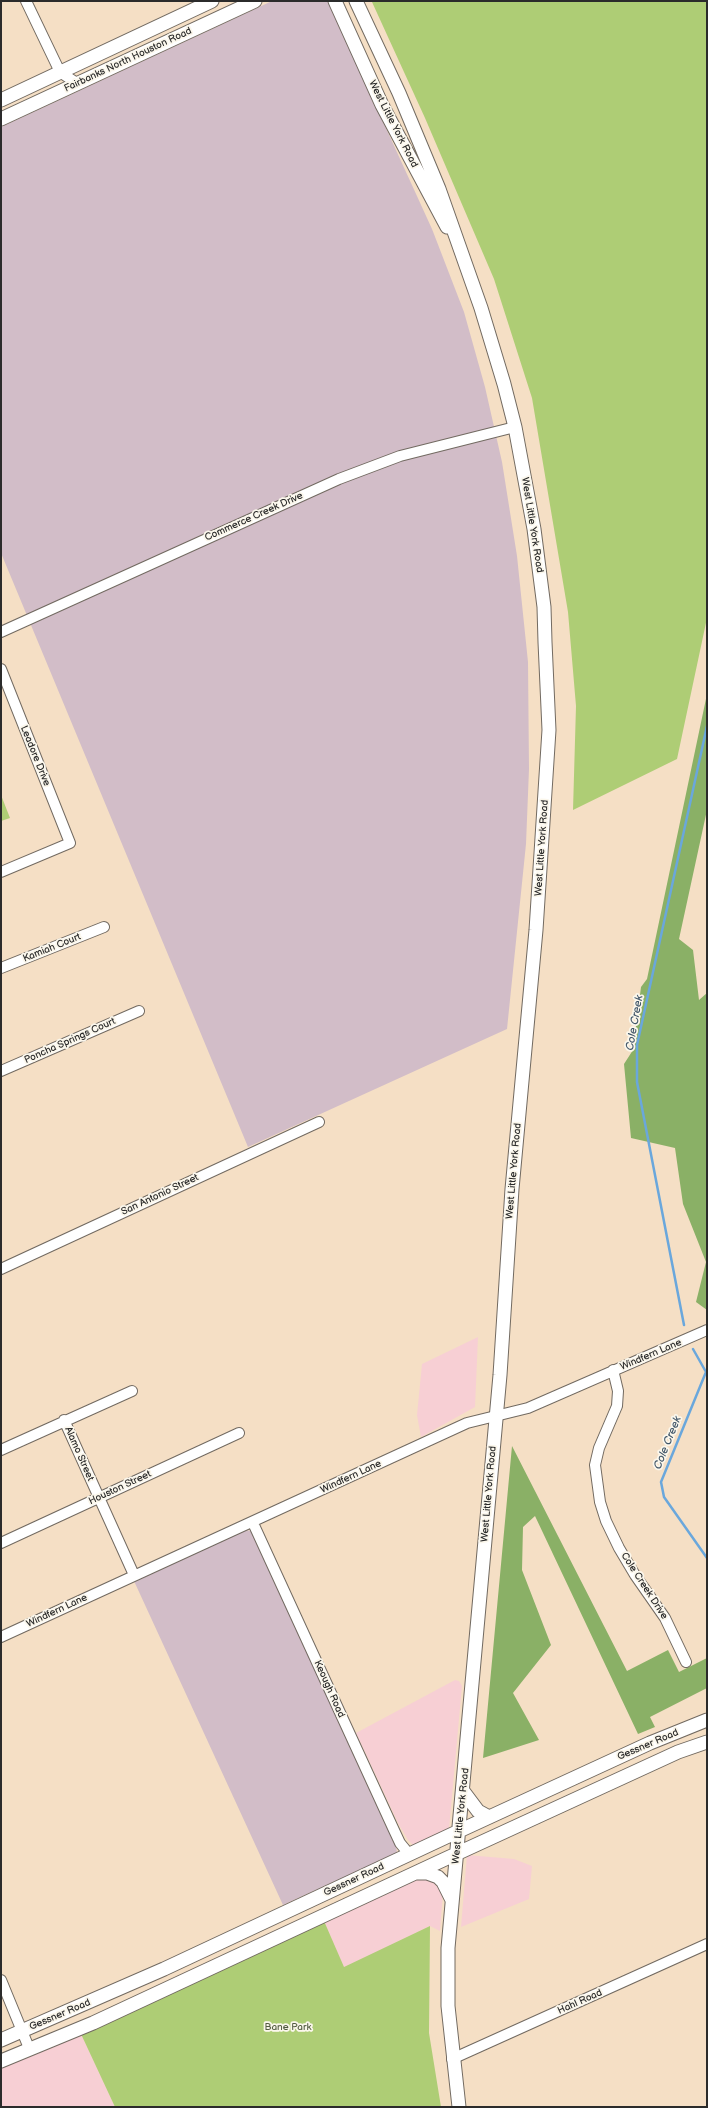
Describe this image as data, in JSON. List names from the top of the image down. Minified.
{"streets":{"main road":["Fairbanks North Houston Road","West Little York Road","Gessner Road"],"street":["Commerce Creek Drive","Leadore Drive","Kamiah Court","Poncha Springs Court","San Antonio Street","Windfern Lane","Alamo Street","Houston Street","Cole Creek Drive","Keough Road","Hahl Road"]},"crossings":[["West Little York Road","Commerce Creek Drive"],["West Little York Road","Windfern Lane"],["West Little York Road","Gessner Road"],["West Little York Road","Hahl Road"],["Windfern Lane","Alamo Street"],["Windfern Lane","Cole Creek Drive"],["Windfern Lane","Keough Road"],["Alamo Street","Houston Street"],["Keough Road","Gessner Road"]],"water":["Cole Creek"],"parks":["Bane Park"]}
